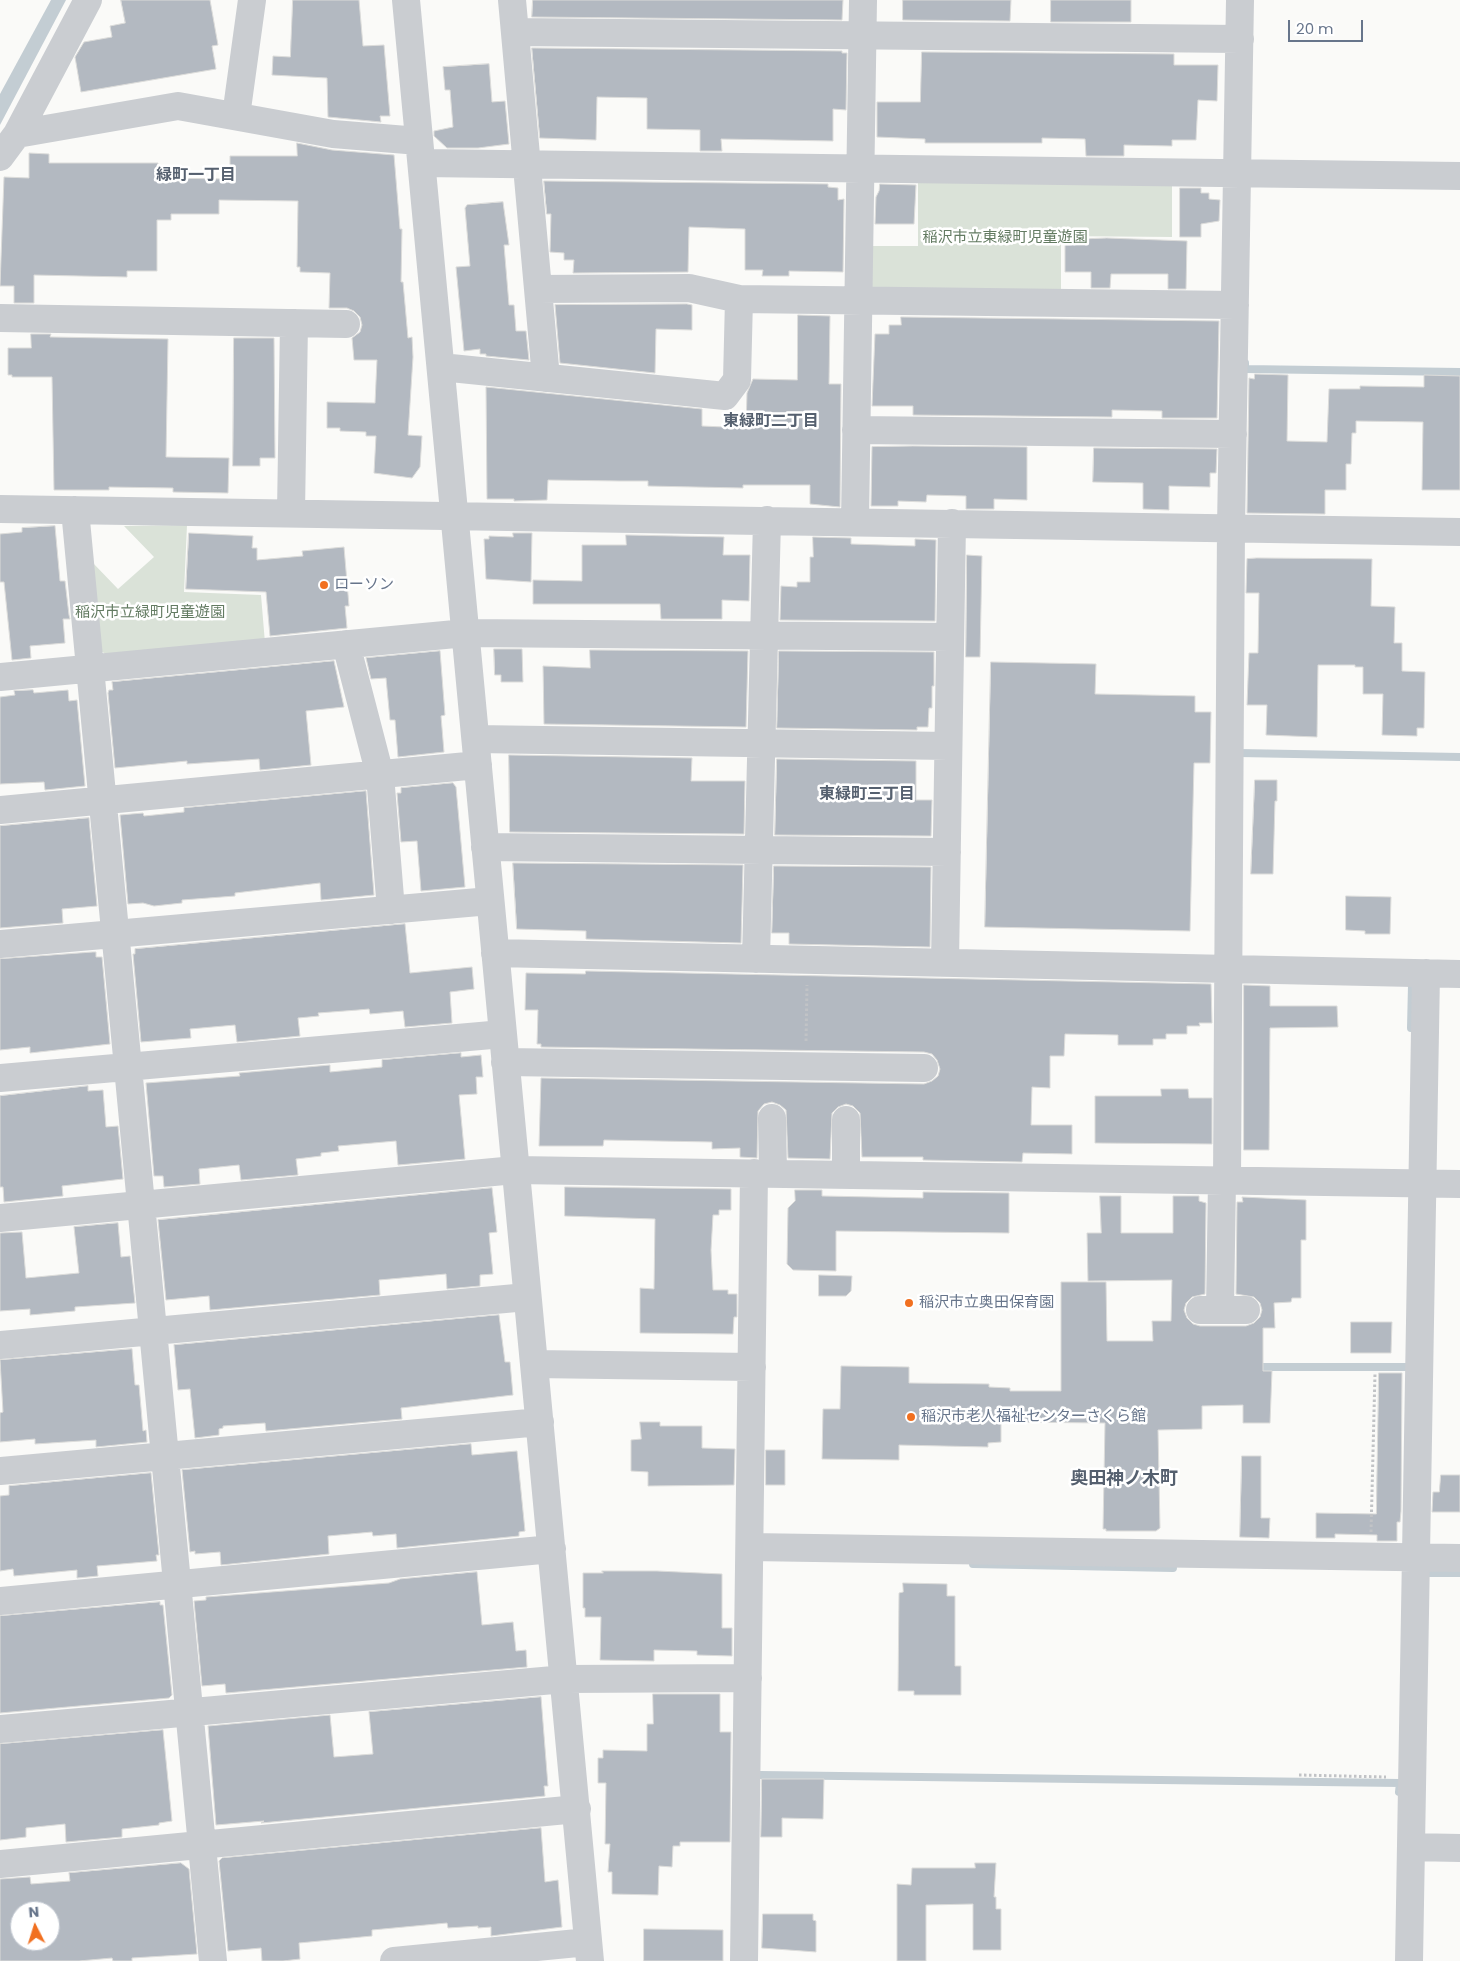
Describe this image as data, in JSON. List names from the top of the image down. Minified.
{"districts":["緑町一丁目","東緑町二丁目","東緑町三丁目","奥田神ノ木町"],"parks":["稲沢市立東緑町児童遊園","稲沢市立緑町児童遊園"],"places":["ローソン","稲沢市立奥田保育園","稲沢市老人福祉センターさくら館"],"scale_bar":"20 m","north":"top"}
